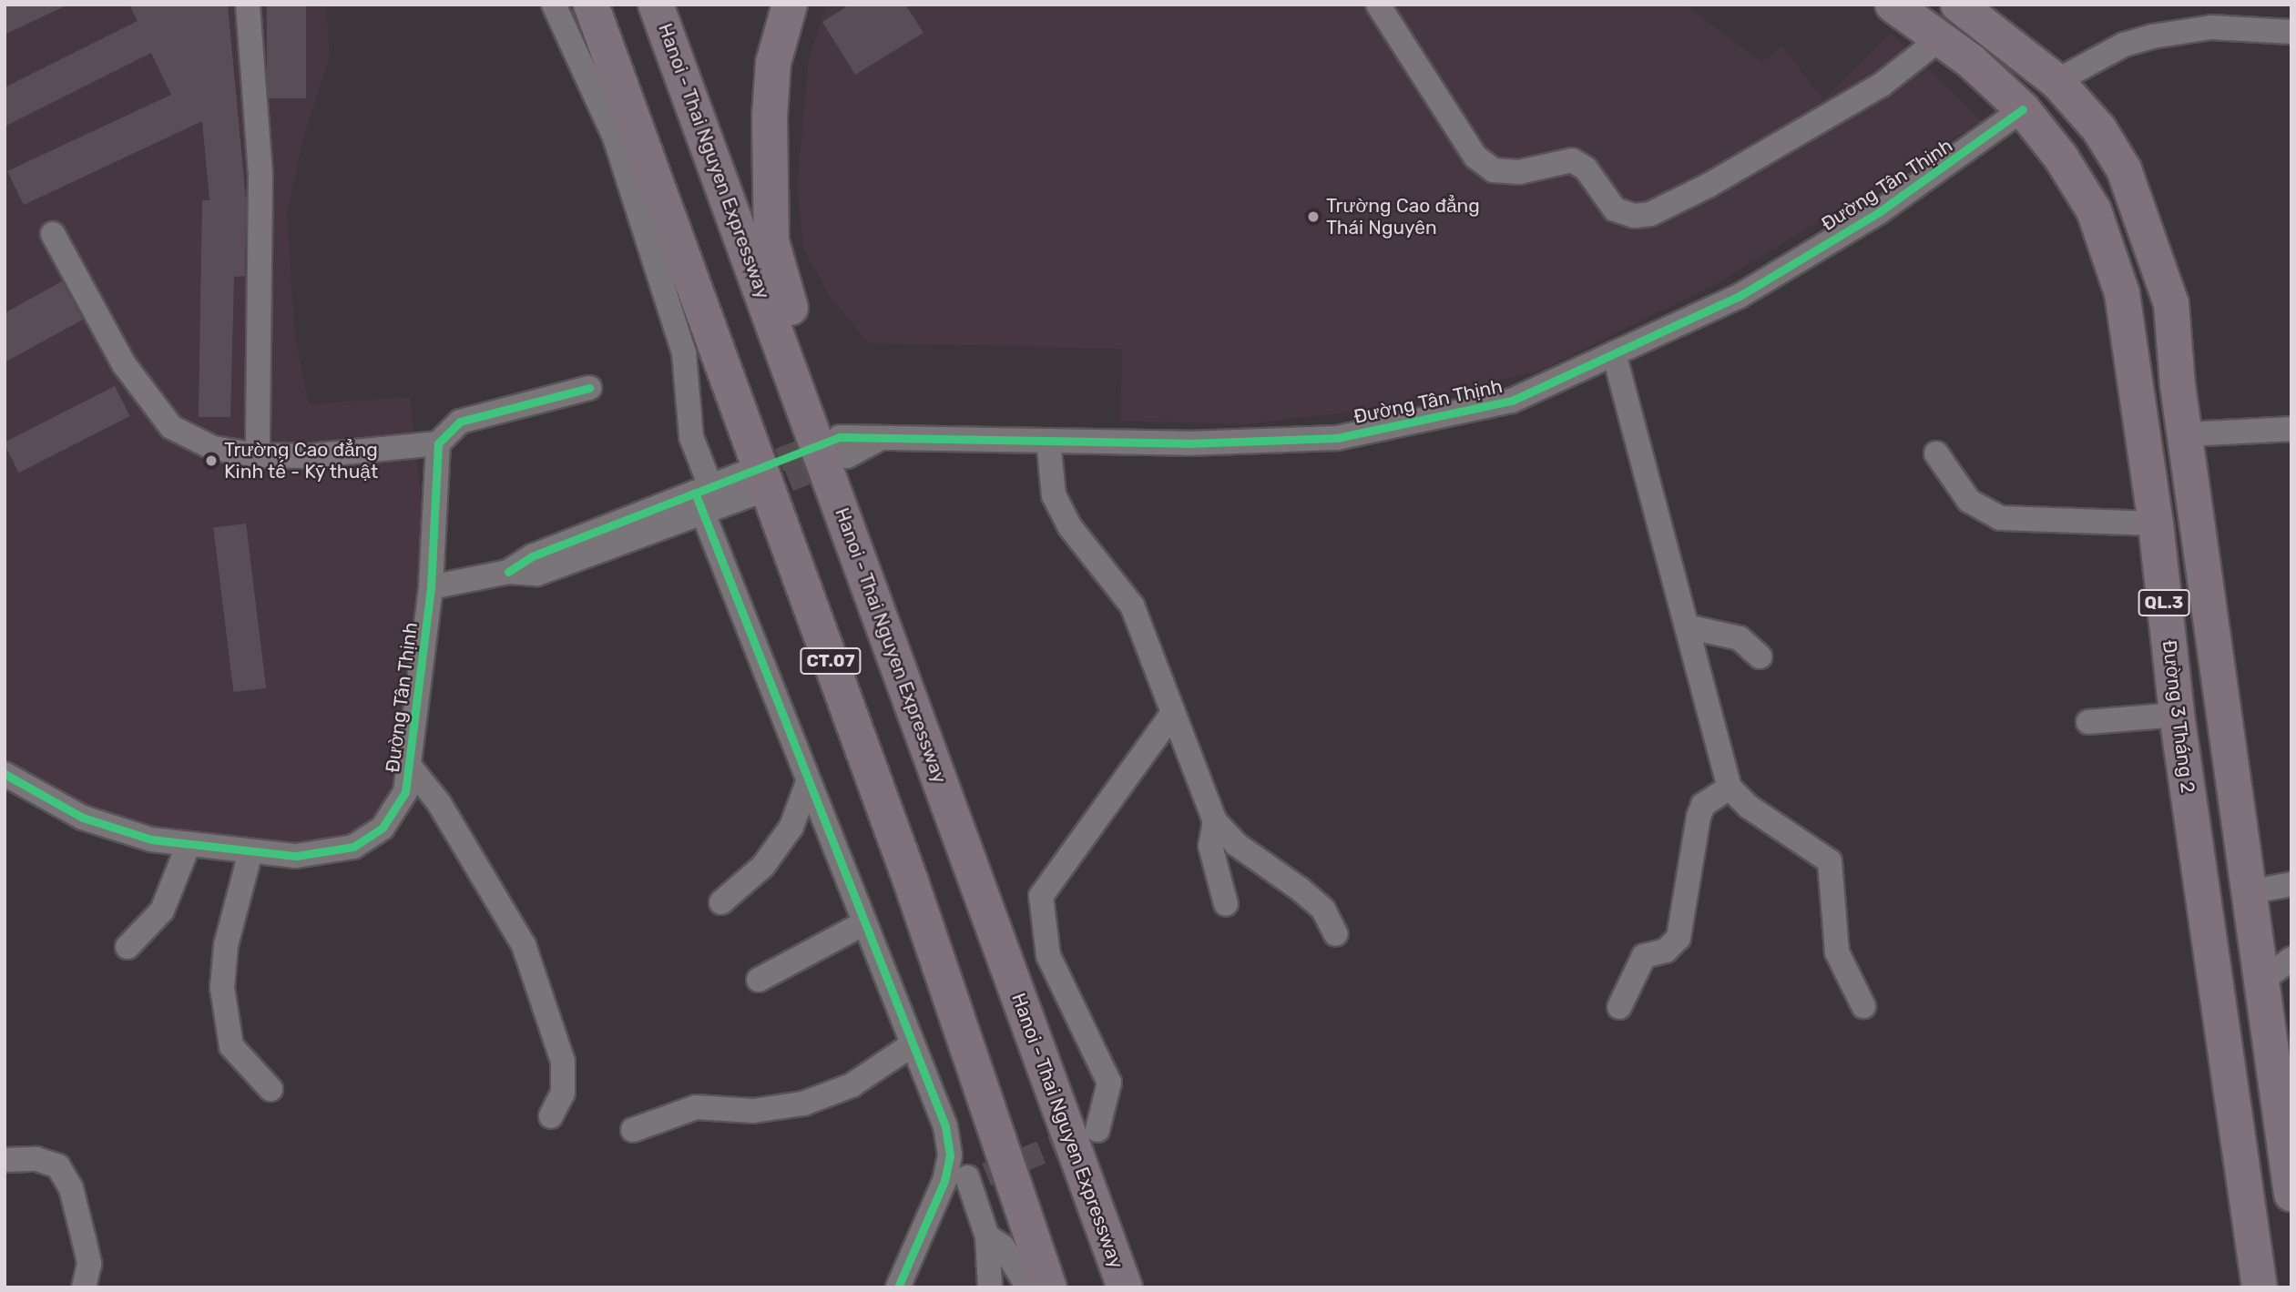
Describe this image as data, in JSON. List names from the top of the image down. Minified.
{"streets":{"highway":["Hanoi - Thai Nguyen Expressway","QL.3","CT.07","Đường 3 Tháng 2"],"street":["Đường Tân Thịnh"]},"crossings":[["Đường Tân Thịnh","Đường 3 Tháng 2"]],"places":["Trường Cao đẳng Thái Nguyên","Trường Cao đẳng Kinh tế - Kỹ thuật"]}
